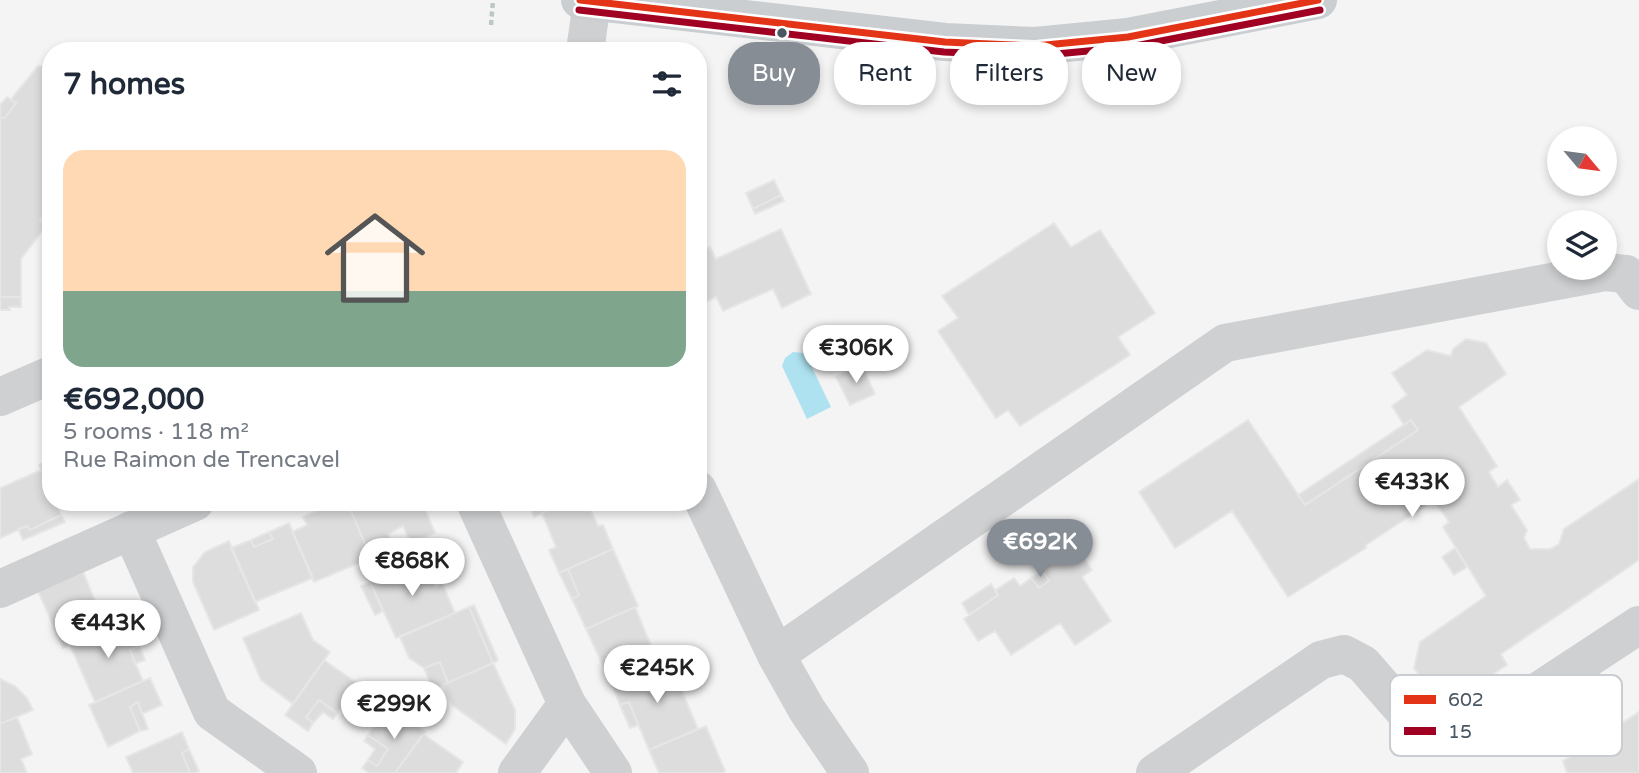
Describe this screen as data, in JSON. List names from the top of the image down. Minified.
{"lines":["transit line 602","transit line 15"],"legend":["602","15"],"north":"bottom right","page":{"chip":["Buy","Rent","Filters","New"],"heading":"7 homes","list":[{"name":"€692,000","note":"5 rooms · 118 m² · Rue Raimon de Trencavel"}],"price":["€306K","€433K","€692K","€868K","€443K","€245K","€299K"]}}
